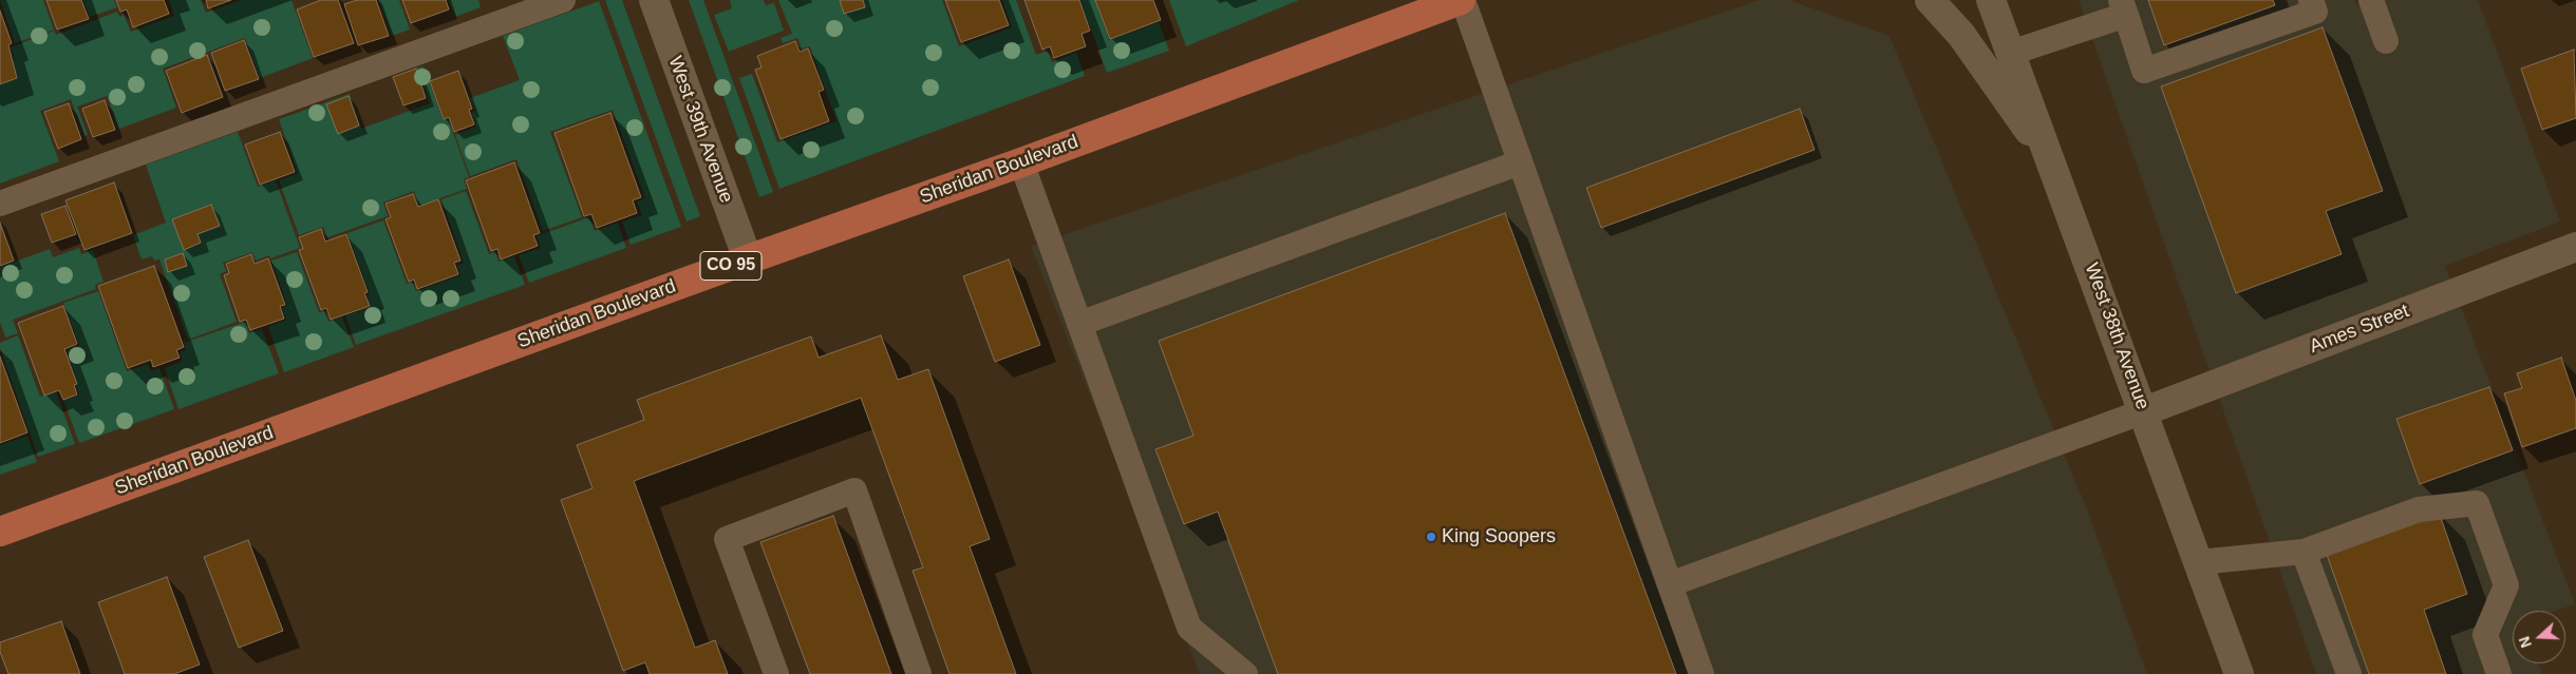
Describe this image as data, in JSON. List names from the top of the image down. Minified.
{"streets":{"main road":["West 39th Avenue","Sheridan Boulevard","CO 95","Ames Street","West 38th Avenue"]},"crossings":[["West 39th Avenue","Sheridan Boulevard"],["Ames Street","West 38th Avenue"]],"places":["King Soopers"],"north":"left"}
